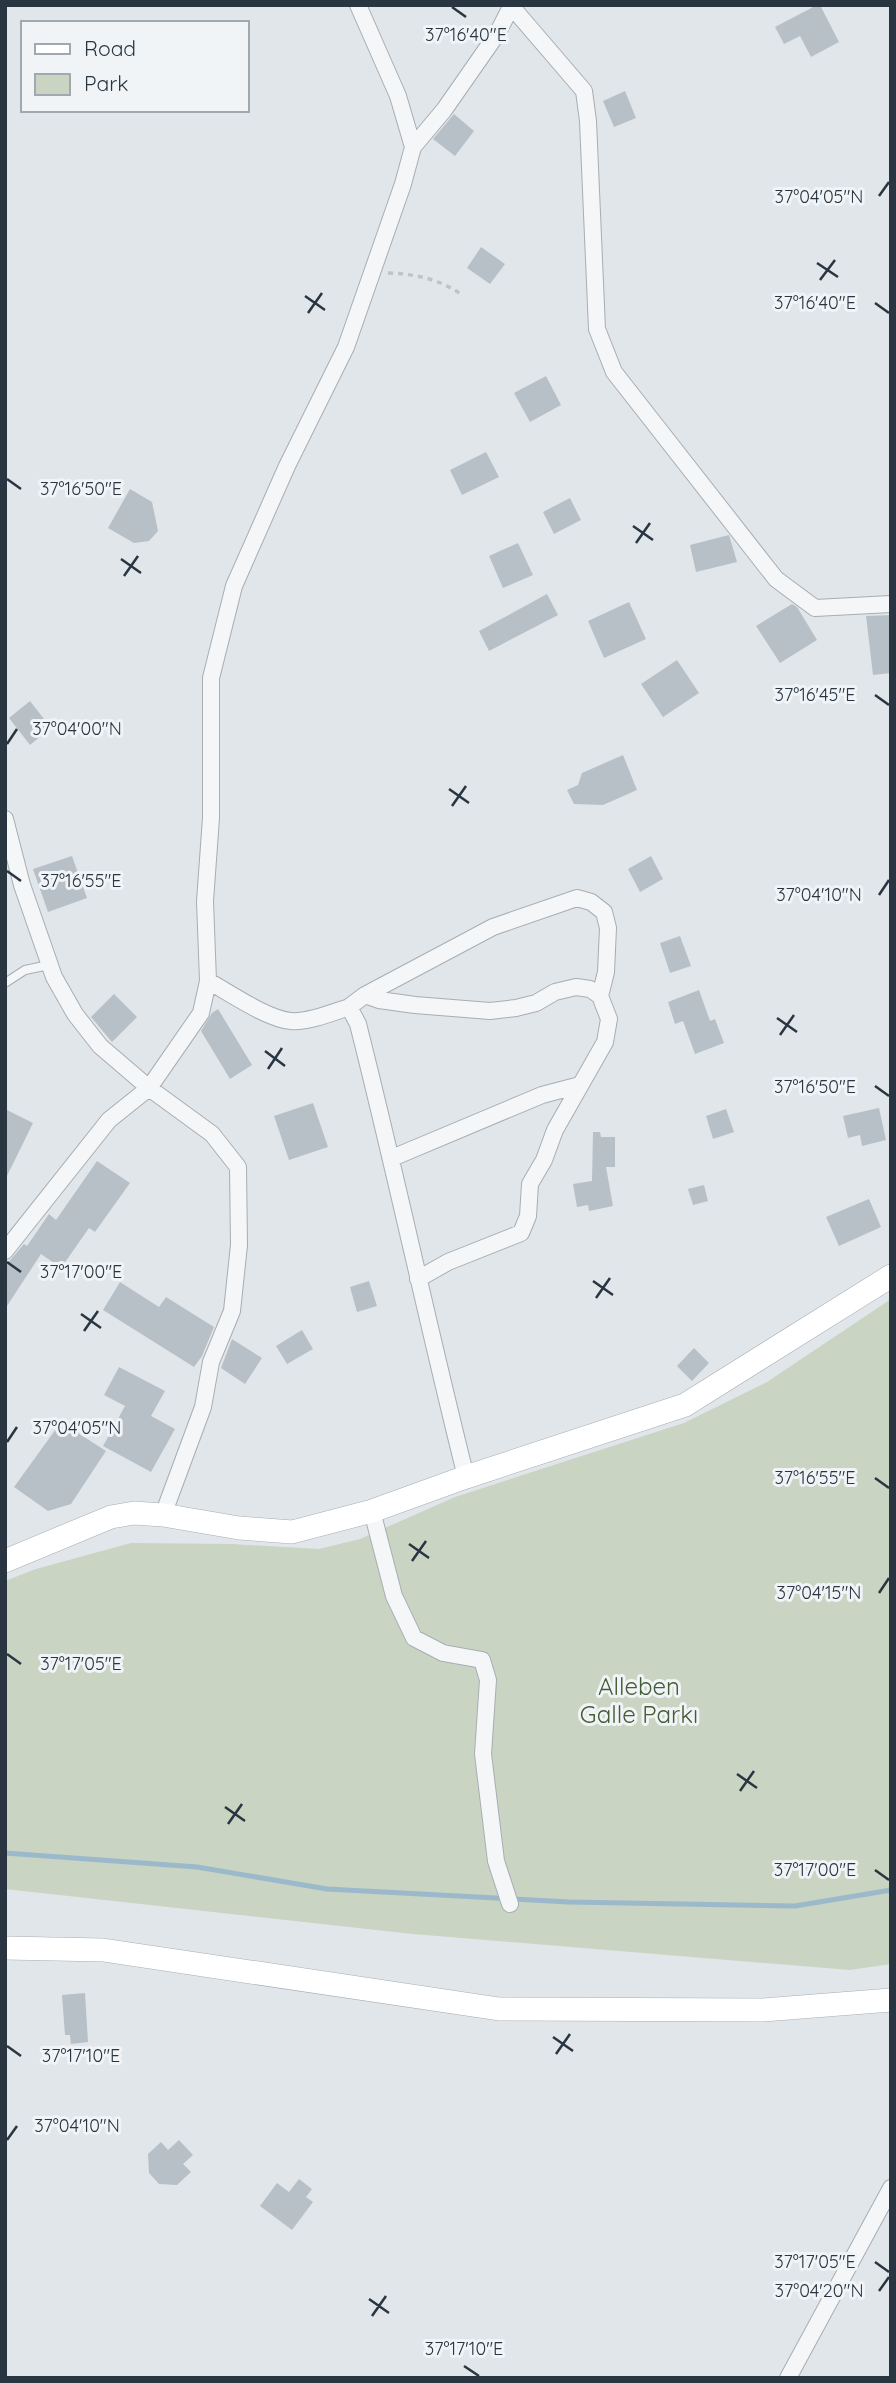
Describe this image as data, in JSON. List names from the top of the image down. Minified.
{"parks":["Alleben Galle Parkı"],"legend":["Road","Park"],"coordinates":["37°16'40\"E","37°04'05\"N","37°16'50\"E","37°16'45\"E","37°04'00\"N","37°16'55\"E","37°04'10\"N","37°17'00\"E","37°04'15\"N","37°17'05\"E","37°17'10\"E","37°04'20\"N"]}
